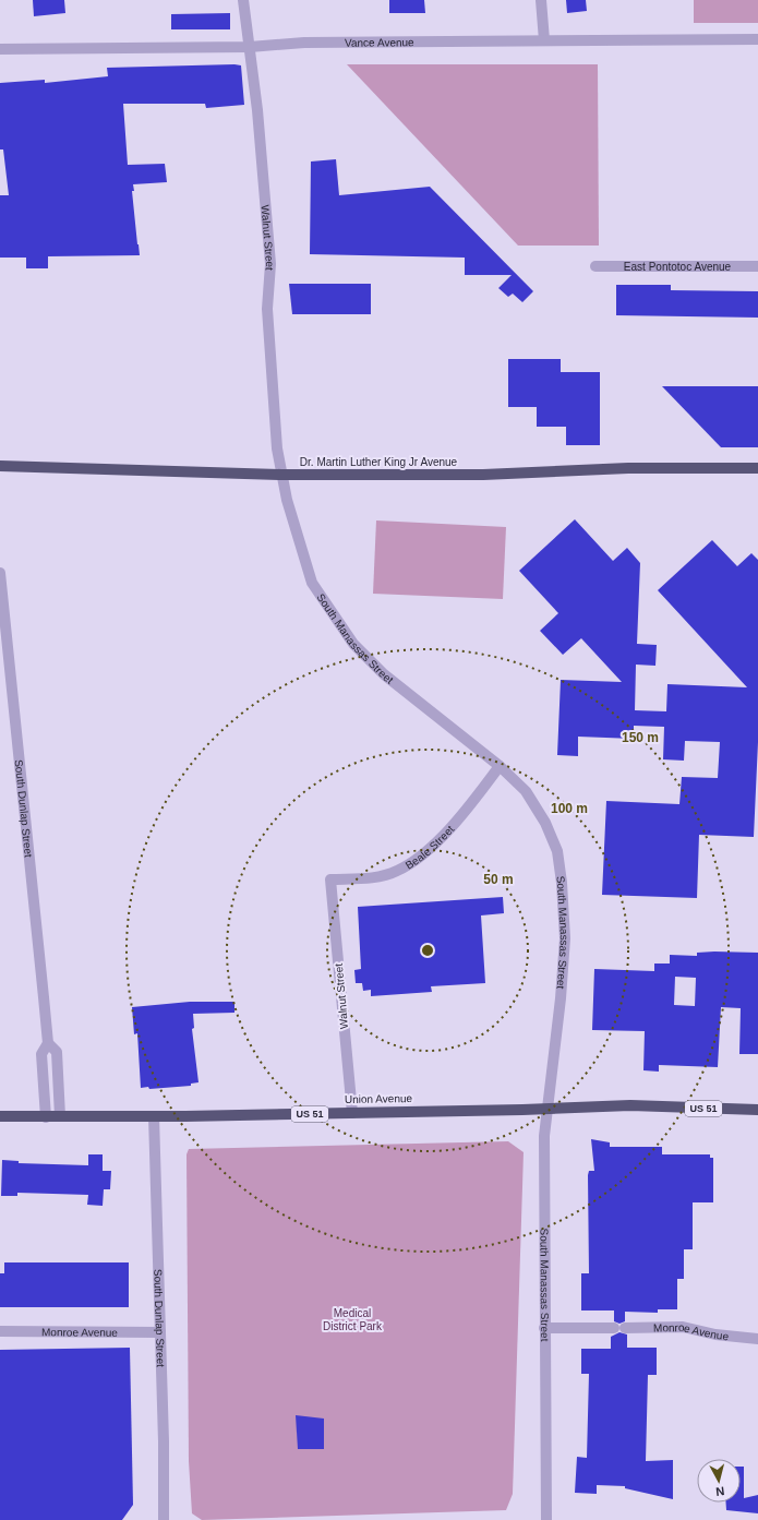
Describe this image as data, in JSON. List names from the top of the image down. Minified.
{"streets":{"main road":["Dr. Martin Luther King Jr Avenue","Union Avenue","US 51"],"street":["Vance Avenue","Walnut Street","East Pontotoc Avenue","South Manassas Street","South Dunlap Street","Beale Street","Monroe Avenue"]},"crossings":[["Vance Avenue","Walnut Street"],["Walnut Street","Dr. Martin Luther King Jr Avenue"],["Walnut Street","South Manassas Street"],["Walnut Street","Beale Street"],["Walnut Street","Union Avenue"],["Dr. Martin Luther King Jr Avenue","South Manassas Street"],["South Manassas Street","Beale Street"],["South Manassas Street","Union Avenue"],["South Manassas Street","Monroe Avenue"],["South Dunlap Street","Union Avenue"],["South Dunlap Street","Monroe Avenue"]],"parks":["Medical District Park"],"north":"bottom","rings":["150 m","100 m","50 m"]}
